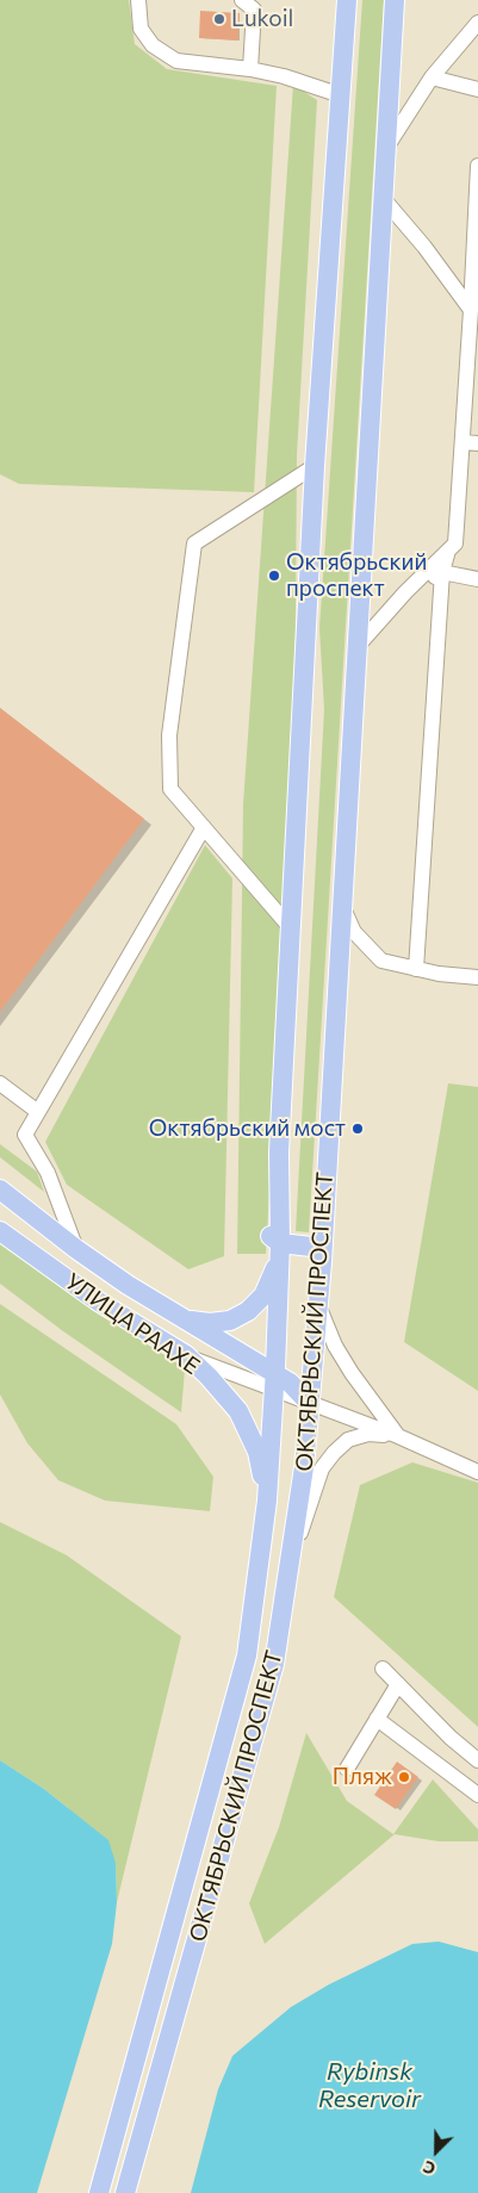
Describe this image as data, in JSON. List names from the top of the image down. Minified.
{"streets":{"main road":["ОКТЯБРЬСКИЙ ПРОСПЕКТ","УЛИЦА РААХЕ"]},"crossings":[["ОКТЯБРЬСКИЙ ПРОСПЕКТ","УЛИЦА РААХЕ"]],"water":["Rybinsk Reservoir"],"places":["Lukoil","Октябрьский проспект","Октябрьский мост","Пляж"],"north":"bottom left"}
